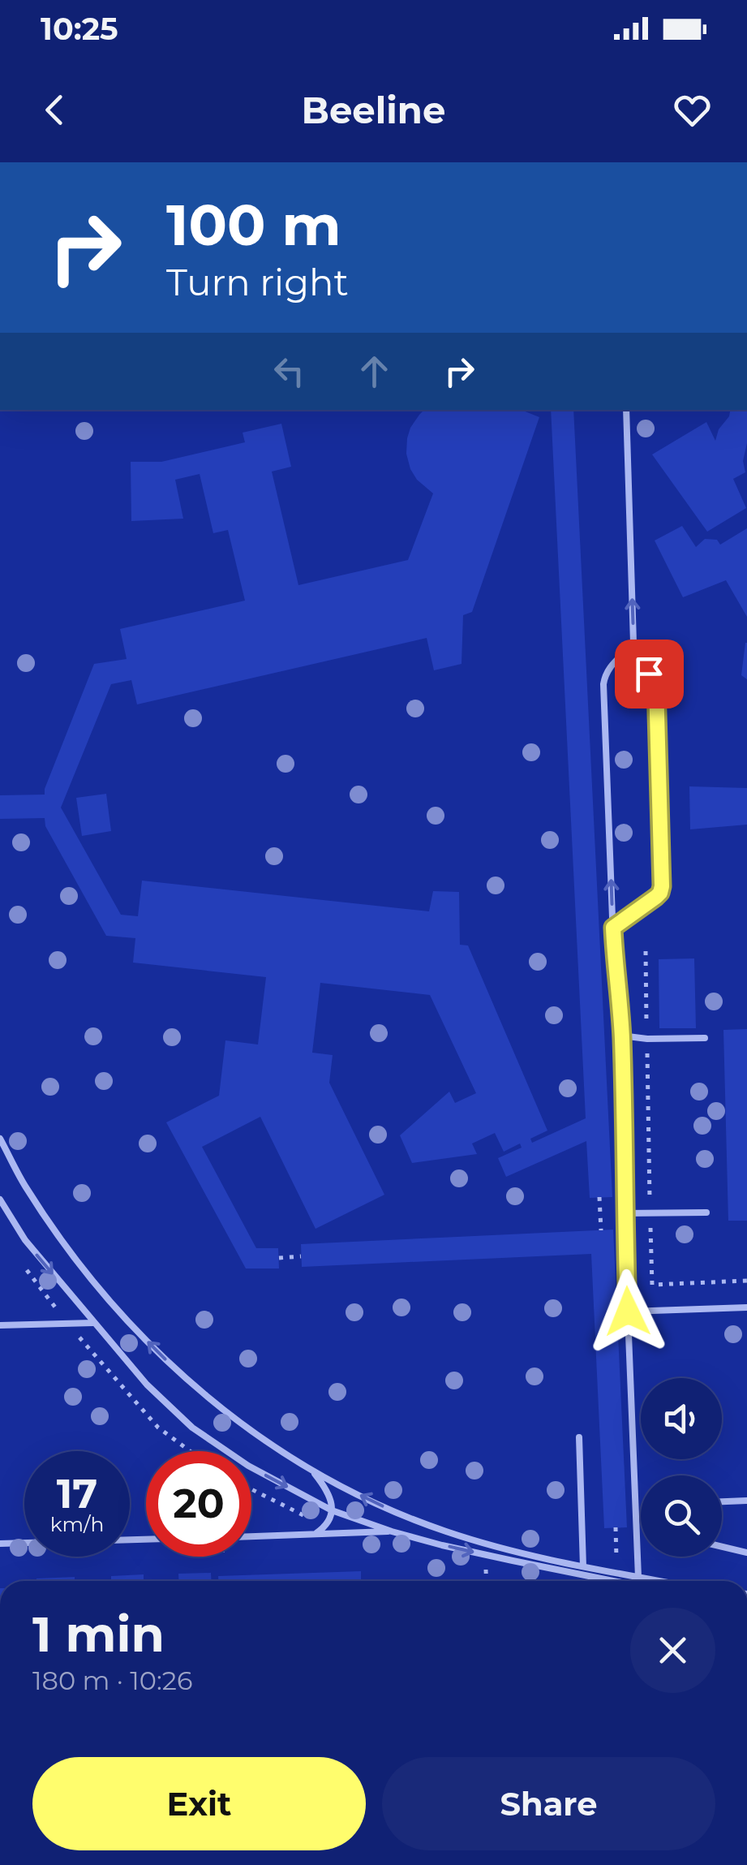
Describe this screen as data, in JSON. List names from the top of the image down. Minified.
{"page":{"status":"10:25","header":"Beeline","turn":["100 m","Turn right"],"speed":"17 km/h","limit":"20","heading":["1 min","180 m · 10:26"],"buttons":["Exit","Share"]}}
